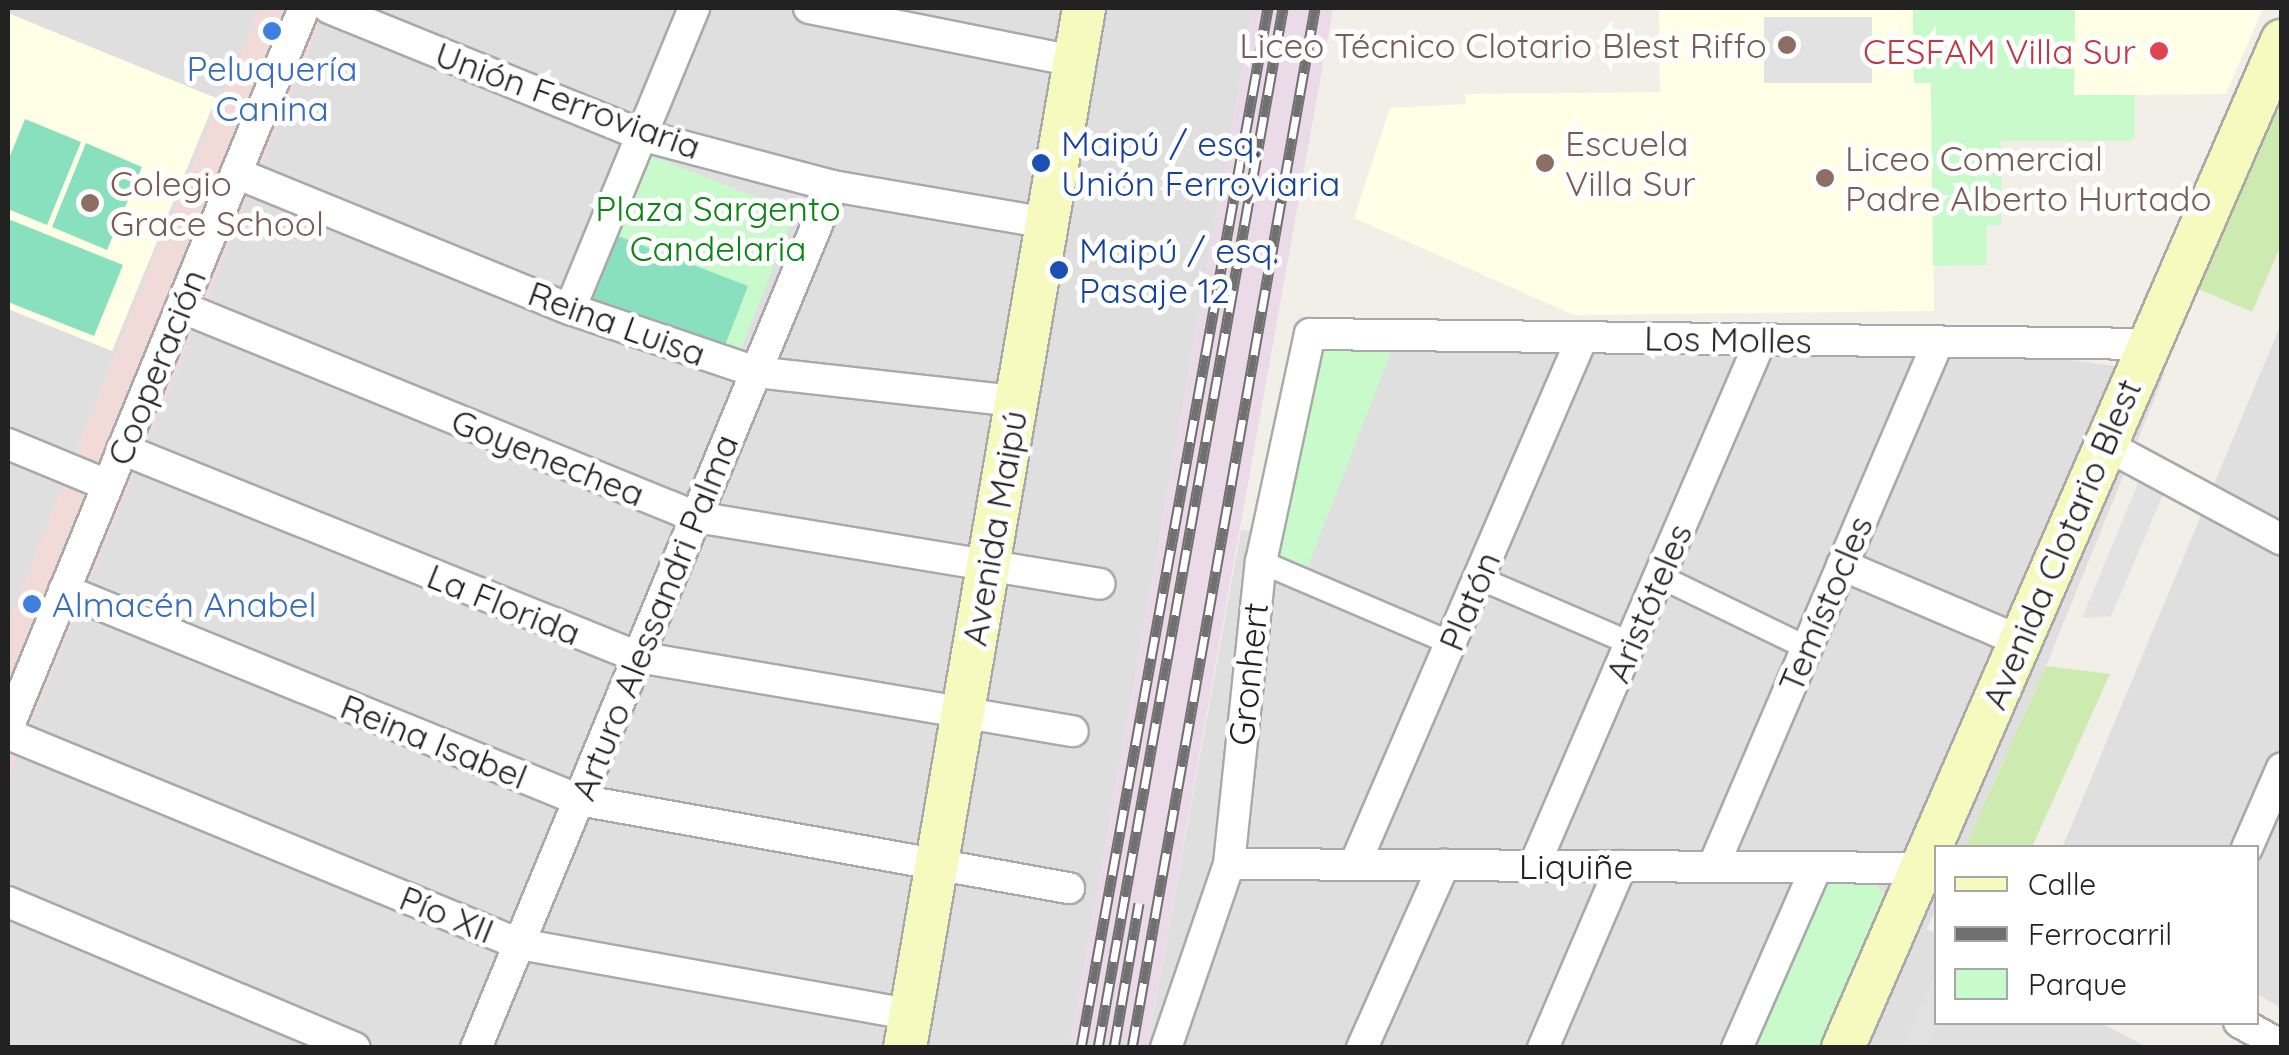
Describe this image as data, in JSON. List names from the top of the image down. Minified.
{"streets":{"main road":["Avenida Maipú","Avenida Clotario Blest"],"street":["Unión Ferroviaria","Reina Luisa","Los Molles","Cooperación","Goyenechea","Platón","Aristóteles","La Florida","Temístocles","Arturo Alessandri Palma","Gronhert","Reina Isabel","Liquiñe","Pío XII"]},"crossings":[["Unión Ferroviaria","Avenida Maipú"],["Unión Ferroviaria","Arturo Alessandri Palma"],["Reina Luisa","Cooperación"],["Reina Luisa","Avenida Maipú"],["Reina Luisa","Arturo Alessandri Palma"],["Los Molles","Avenida Clotario Blest"],["Los Molles","Platón"],["Los Molles","Aristóteles"],["Los Molles","Temístocles"],["Los Molles","Gronhert"],["Cooperación","Goyenechea"],["Cooperación","La Florida"],["Cooperación","Reina Isabel"],["Cooperación","Pío XII"],["Goyenechea","Avenida Maipú"],["Goyenechea","Arturo Alessandri Palma"],["Avenida Maipú","La Florida"],["Avenida Maipú","Reina Isabel"],["Avenida Maipú","Pío XII"],["Avenida Clotario Blest","Liquiñe"],["Platón","Liquiñe"],["Aristóteles","Liquiñe"],["La Florida","Arturo Alessandri Palma"],["Temístocles","Liquiñe"],["Arturo Alessandri Palma","Reina Isabel"],["Arturo Alessandri Palma","Pío XII"],["Gronhert","Liquiñe"]],"parks":["Plaza Sargento Candelaria"],"places":["Peluquería Canina","Liceo Técnico Clotario Blest Riffo","CESFAM Villa Sur","Maipú / esq. Unión Ferroviaria","Escuela Villa Sur","Liceo Comercial Padre Alberto Hurtado","Colegio Grace School","Maipú / esq. Pasaje 12","Almacén Anabel"],"legend":["Calle","Ferrocarril","Parque"]}
